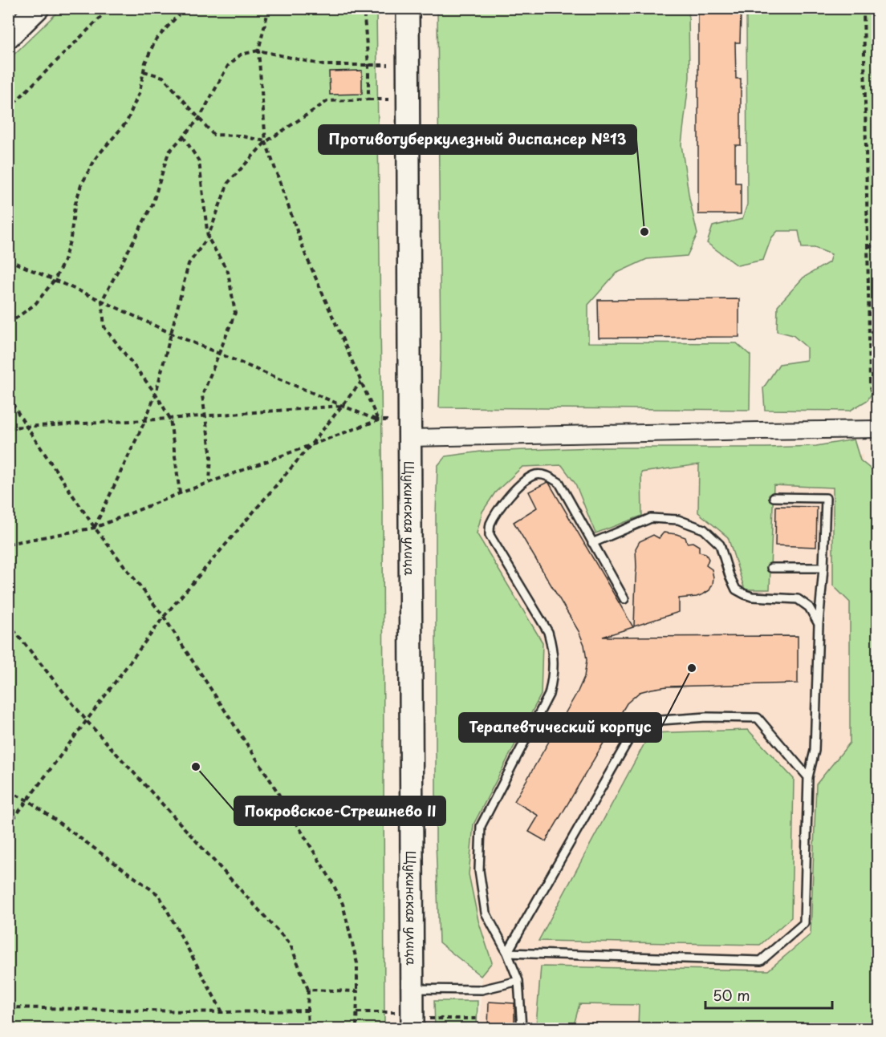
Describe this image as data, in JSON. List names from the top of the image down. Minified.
{"streets":{"main road":["Щукинская улица"]},"places":["Противотуберкулезный диспансер №13","Терапевтический корпус","Покровское-Стрешнево II"],"scale_bar":"50 m"}
